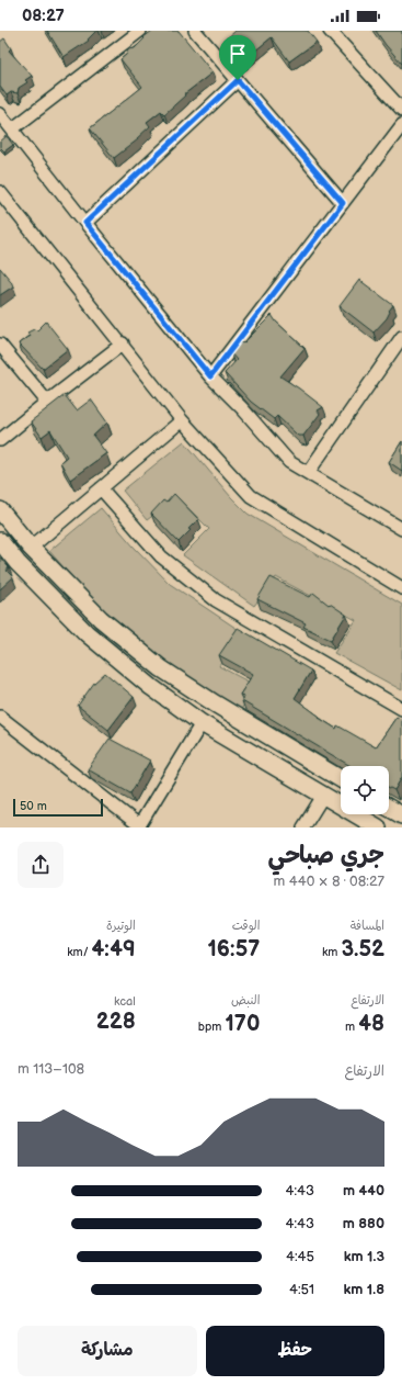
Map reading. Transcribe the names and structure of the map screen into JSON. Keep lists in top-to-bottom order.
{
  "scale_bar": "50 m",
  "page": {
    "status": "08:27",
    "scale": "50 m",
    "heading": ["جري صباحي", "08:27 · 8 × 440 m"],
    "stats": [
      ["المسافة", "3.52 km"],
      ["الوقت", "16:57"],
      ["الوتيرة", "4:49 /km"],
      ["الارتفاع", "48 m"],
      ["النبض", "170 bpm"],
      ["kcal", "228"]
    ],
    "chart": ["الارتفاع", "108–113 m"],
    "list": [
      {
        "name": "440 m",
        "note": "4:43"
      },
      {
        "name": "880 m",
        "note": "4:43"
      },
      {
        "name": "1.3 km",
        "note": "4:45"
      },
      {
        "name": "1.8 km",
        "note": "4:51"
      }
    ],
    "buttons": ["حفظ", "مشاركة"]
  }
}
